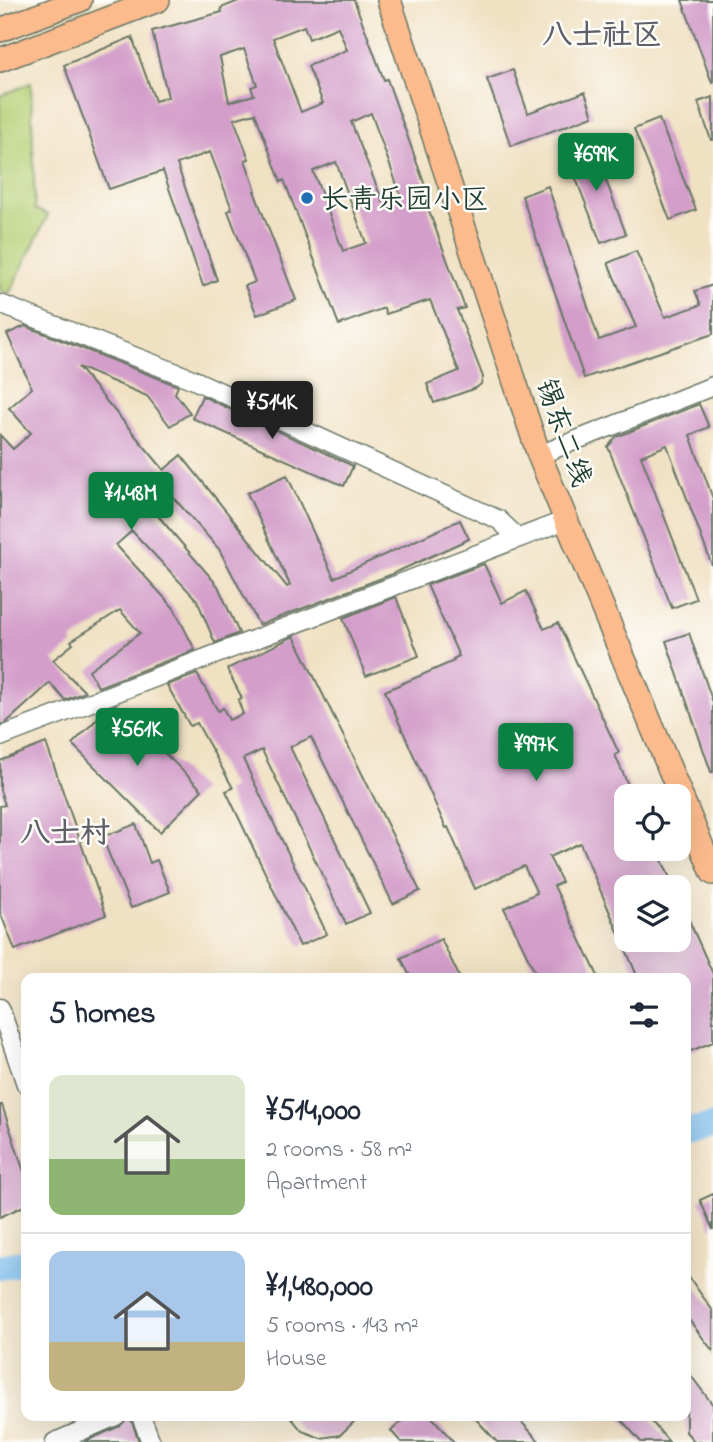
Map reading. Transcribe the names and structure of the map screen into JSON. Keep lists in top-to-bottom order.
{
  "streets": {
    "main road": ["锡东二线"]
  },
  "districts": ["八士社区", "八士村"],
  "places": ["长青乐园小区"],
  "page": {
    "price": [
      "¥699K",
      "¥514K",
      "¥1.48M",
      "¥561K",
      "¥997K"
    ],
    "heading": "5 homes",
    "list": [
      {
        "name": "¥514,000",
        "note": "2 rooms · 58 m² · Apartment"
      },
      {
        "name": "¥1,480,000",
        "note": "5 rooms · 143 m² · House"
      }
    ]
  }
}
